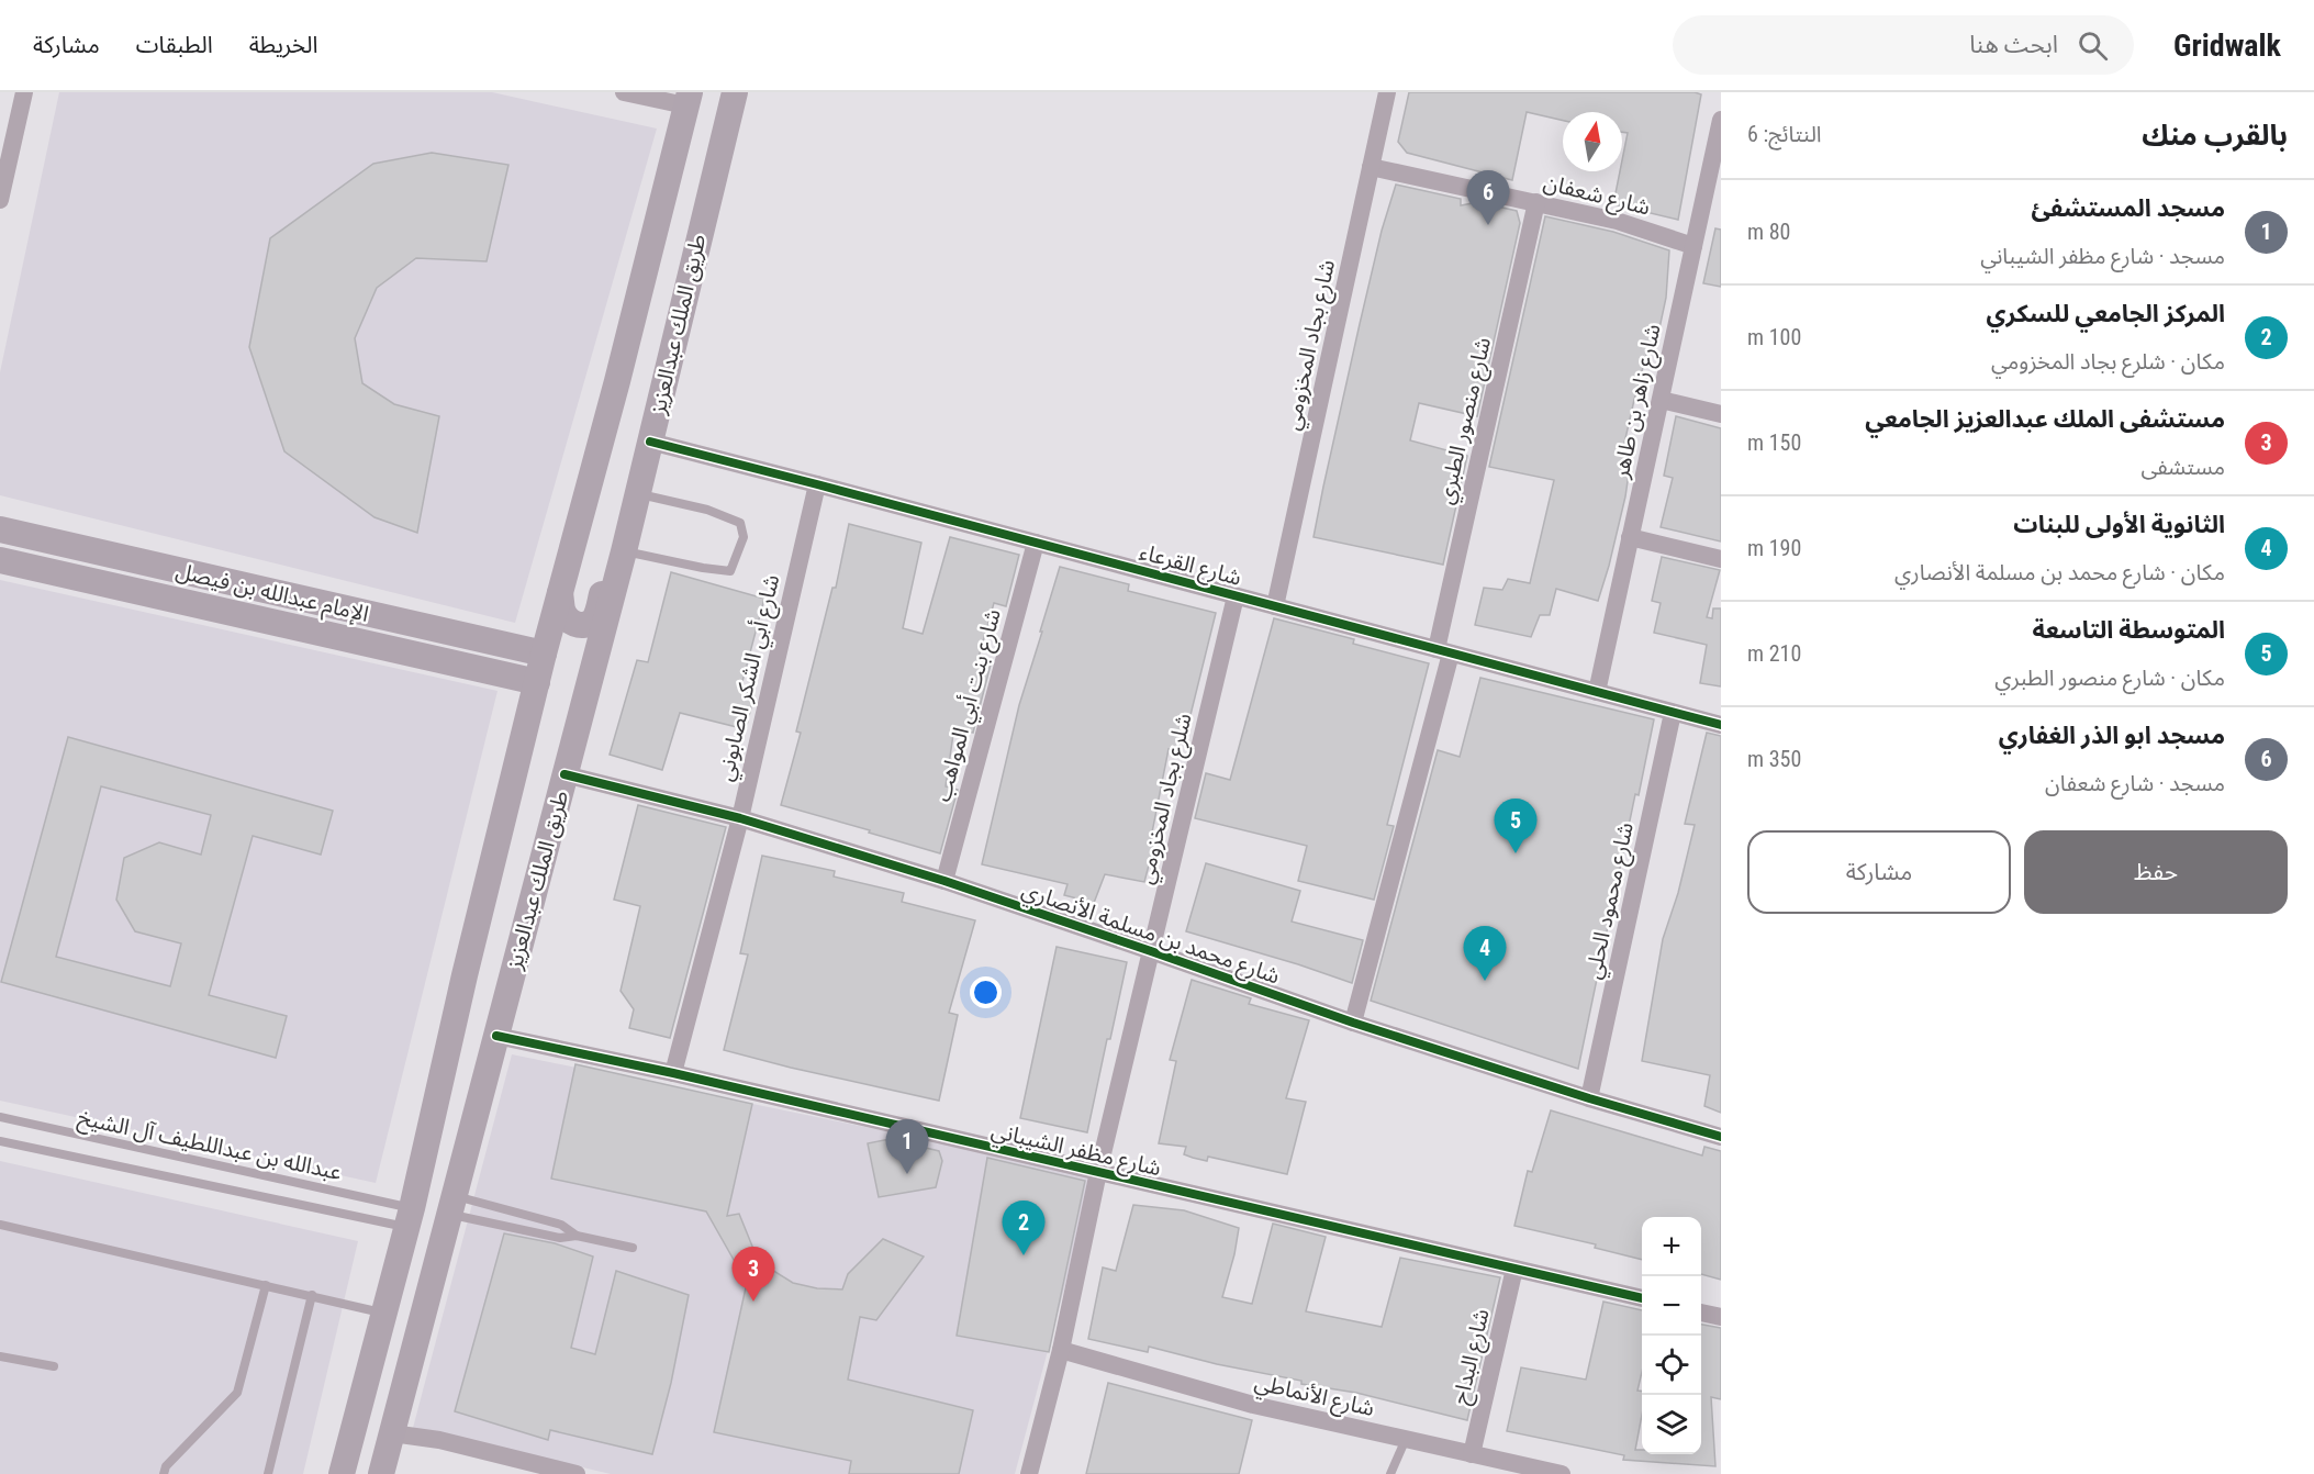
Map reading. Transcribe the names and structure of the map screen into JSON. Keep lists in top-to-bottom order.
{
  "streets": {
    "main road": ["طريق الملك عبدالعزيز", "الإمام عبدالله بن فيصل"],
    "street": [
      "شارع شعفان",
      "شارع بجاد المخزومي",
      "شارع زاهر بن طاهر",
      "شارع منصور الطبري",
      "شارع القرعاء",
      "شارع أبي الشكر الصابوني",
      "شارع بنت أبي المواهب",
      "شلرع بجاد المخزومي",
      "شارع محمود الحلي",
      "شارع محمد بن مسلمة الأنصاري",
      "شارع مظفر الشيباني",
      "شارع البداح",
      "شارع الأنماطي"
    ],
    "lane": ["عبدالله بن عبداللطيف آل الشيخ"]
  },
  "crossings": [
    ["شارع شعفان", "شارع بجاد المخزومي"],
    ["شارع شعفان", "شارع زاهر بن طاهر"],
    ["شارع شعفان", "شارع منصور الطبري"],
    ["طريق الملك عبدالعزيز", "شارع القرعاء"],
    ["طريق الملك عبدالعزيز", "الإمام عبدالله بن فيصل"],
    ["طريق الملك عبدالعزيز", "شارع محمد بن مسلمة الأنصاري"],
    ["طريق الملك عبدالعزيز", "عبدالله بن عبداللطيف آل الشيخ"],
    ["طريق الملك عبدالعزيز", "شارع مظفر الشيباني"],
    ["شارع بجاد المخزومي", "شارع القرعاء"],
    ["شارع زاهر بن طاهر", "شارع القرعاء"],
    ["شارع منصور الطبري", "شارع القرعاء"],
    ["شارع منصور الطبري", "شارع محمد بن مسلمة الأنصاري"],
    ["شارع القرعاء", "شارع أبي الشكر الصابوني"],
    ["شارع القرعاء", "شارع بنت أبي المواهب"],
    ["شارع القرعاء", "شلرع بجاد المخزومي"],
    ["شارع القرعاء", "شارع محمود الحلي"],
    ["شارع أبي الشكر الصابوني", "شارع محمد بن مسلمة الأنصاري"],
    ["شارع أبي الشكر الصابوني", "شارع مظفر الشيباني"],
    ["شارع بنت أبي المواهب", "شارع محمد بن مسلمة الأنصاري"],
    ["شلرع بجاد المخزومي", "شارع محمد بن مسلمة الأنصاري"],
    ["شلرع بجاد المخزومي", "شارع مظفر الشيباني"],
    ["شلرع بجاد المخزومي", "شارع الأنماطي"],
    ["شارع محمود الحلي", "شارع محمد بن مسلمة الأنصاري"],
    ["شارع مظفر الشيباني", "شارع البداح"],
    ["شارع البداح", "شارع الأنماطي"]
  ],
  "north": "top",
  "page": {
    "header": "Gridwalk",
    "search": "ابحث هنا",
    "nav": ["الخريطة", "الطبقات", "مشاركة"],
    "heading": ["بالقرب منك", "النتائج: 6"],
    "pins": [
      "6",
      "5",
      "4",
      "1",
      "2",
      "3"
    ],
    "list": [
      {
        "mark": "1",
        "name": "مسجد المستشفئ",
        "note": "مسجد · شارع مظفر الشيباني",
        "value": "80 m"
      },
      {
        "mark": "2",
        "name": "المركز الجامعي للسكري",
        "note": "مكان · شلرع بجاد المخزومي",
        "value": "100 m"
      },
      {
        "mark": "3",
        "name": "مستشفى الملك عبدالعزيز الجامعي",
        "note": "مستشفى",
        "value": "150 m"
      },
      {
        "mark": "4",
        "name": "الثانوية الأولى للبنات",
        "note": "مكان · شارع محمد بن مسلمة الأنصاري",
        "value": "190 m"
      },
      {
        "mark": "5",
        "name": "المتوسطة التاسعة",
        "note": "مكان · شارع منصور الطبري",
        "value": "210 m"
      },
      {
        "mark": "6",
        "name": "مسجد ابو الذر الغفاري",
        "note": "مسجد · شارع شعفان",
        "value": "350 m"
      }
    ],
    "buttons": ["حفظ", "مشاركة"],
    "map_buttons": ["+", "−"]
  }
}
